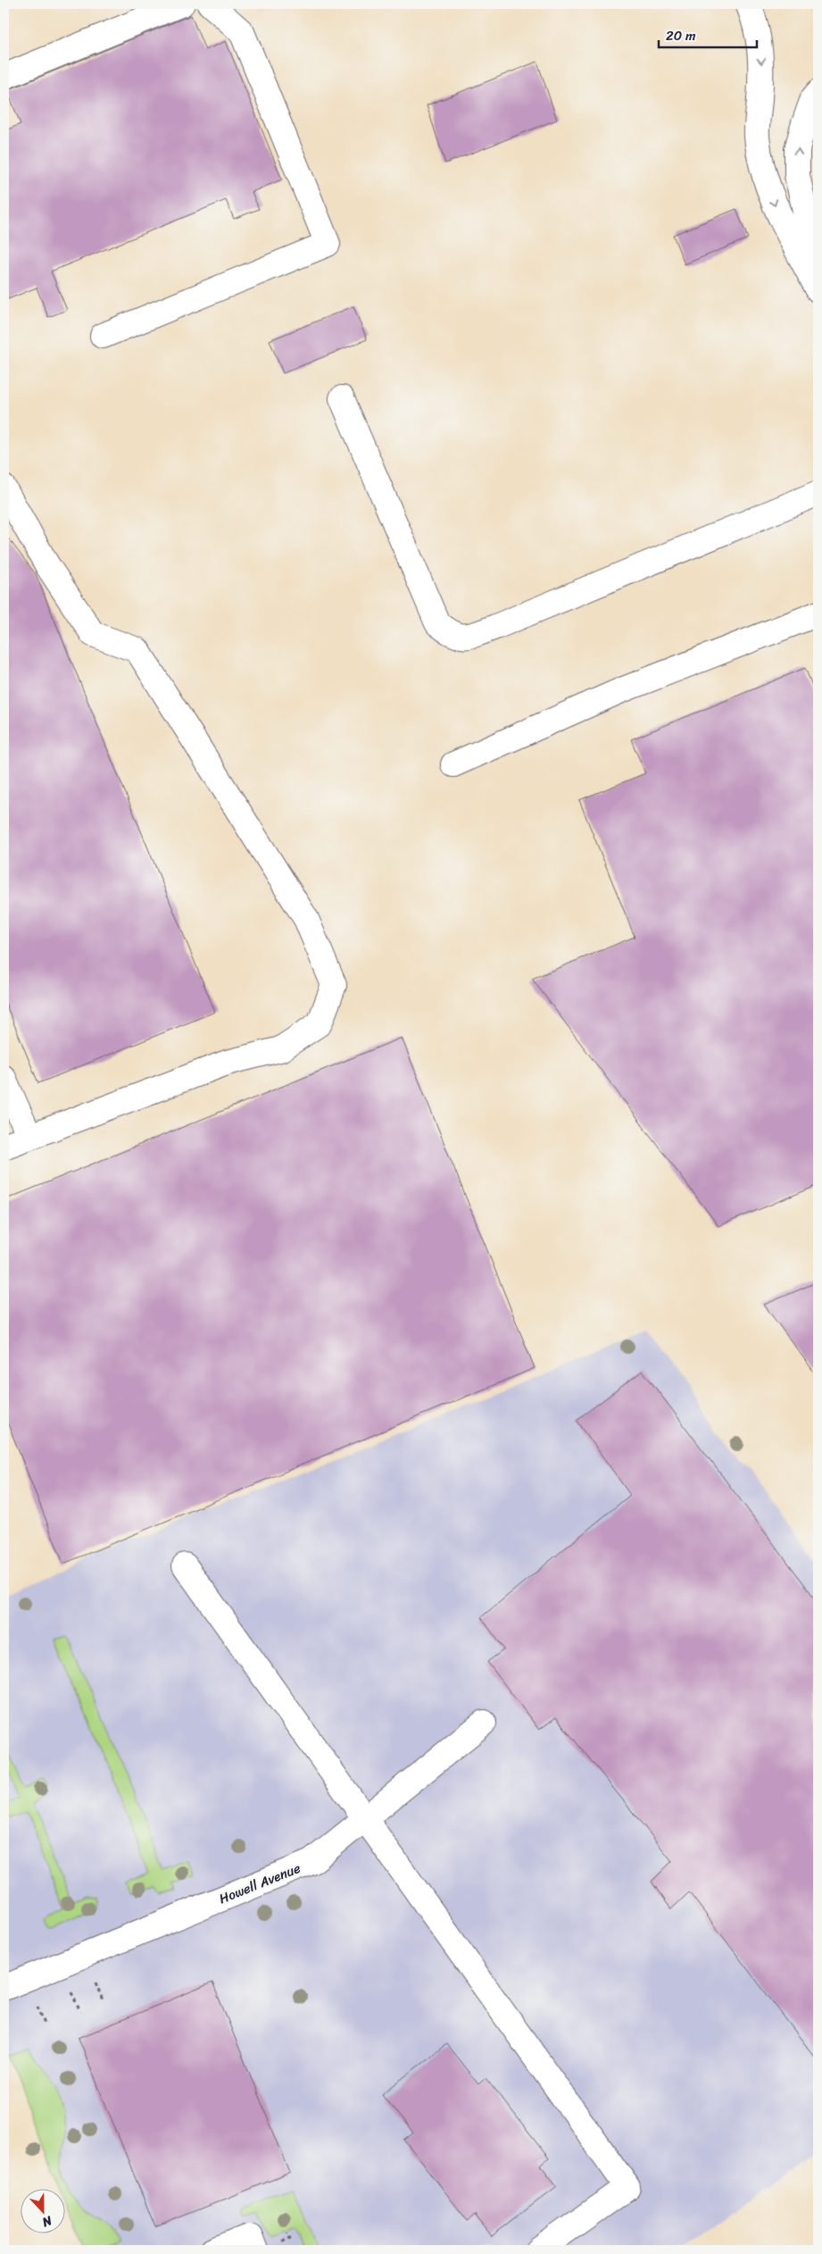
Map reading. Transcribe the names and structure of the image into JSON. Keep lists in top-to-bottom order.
{
  "streets": {
    "street": ["Howell Avenue"]
  },
  "scale_bar": "20 m",
  "north": "bottom"
}
